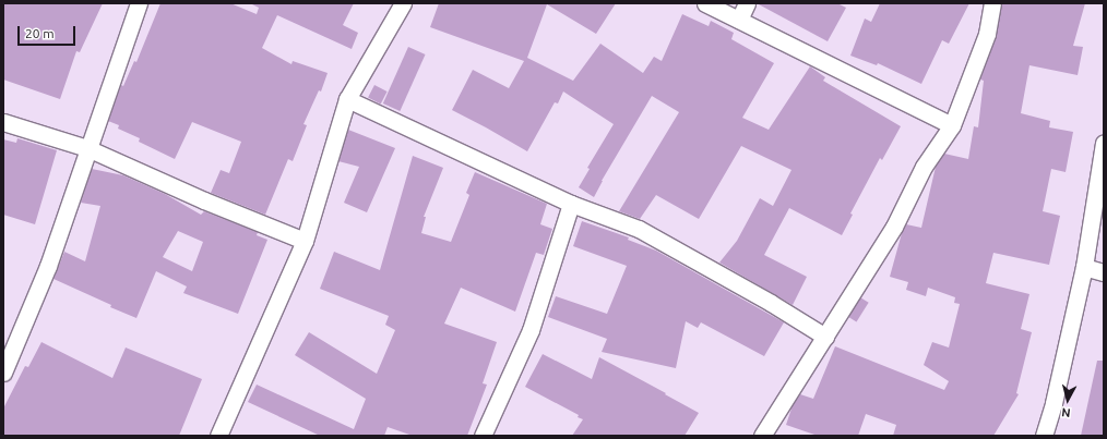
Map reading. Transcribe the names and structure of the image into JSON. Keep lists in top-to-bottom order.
{
  "scale_bar": "20 m",
  "north": "bottom"
}
